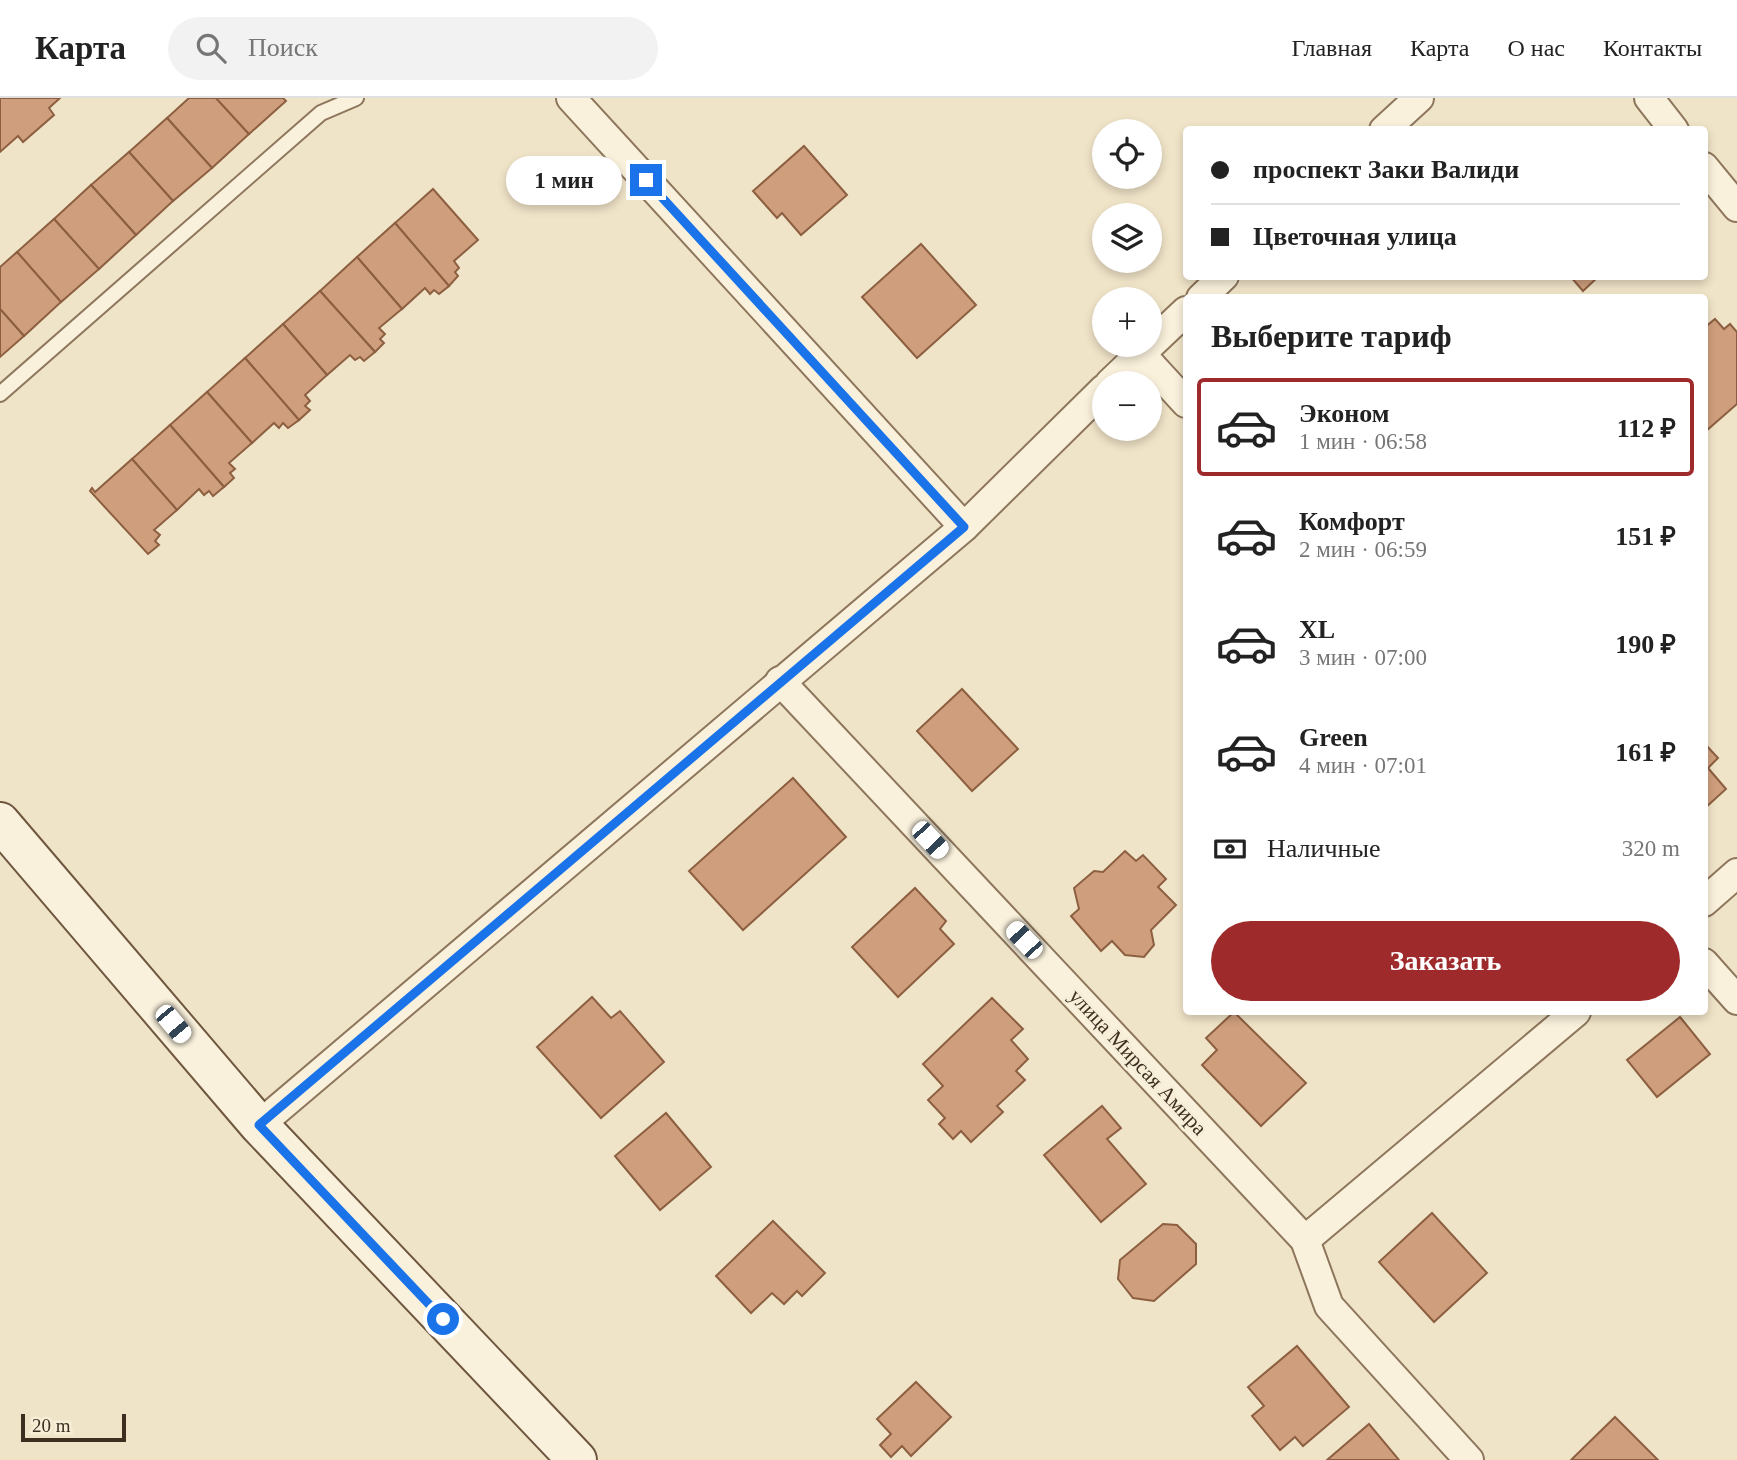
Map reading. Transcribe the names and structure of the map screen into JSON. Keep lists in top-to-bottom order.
{
  "streets": {
    "street": ["улица Мирсая Амира"]
  },
  "scale_bar": "20 m",
  "page": {
    "header": "Карта",
    "search": "Поиск",
    "nav": [
      "Главная",
      "Карта",
      "О нас",
      "Контакты"
    ],
    "map_buttons": ["+", "−"],
    "banner": ["проспект Заки Валиди", "Цветочная улица"],
    "bubble": "1 мин",
    "heading": "Выберите тариф",
    "list": [
      {
        "name": "Эконом",
        "note": "1 мин · 06:58",
        "value": "112 ₽"
      },
      {
        "name": "Комфорт",
        "note": "2 мин · 06:59",
        "value": "151 ₽"
      },
      {
        "name": "XL",
        "note": "3 мин · 07:00",
        "value": "190 ₽"
      },
      {
        "name": "Green",
        "note": "4 мин · 07:01",
        "value": "161 ₽"
      }
    ],
    "pay": ["Наличные", "320 m"],
    "buttons": "Заказать",
    "scale": "20 m"
  }
}
